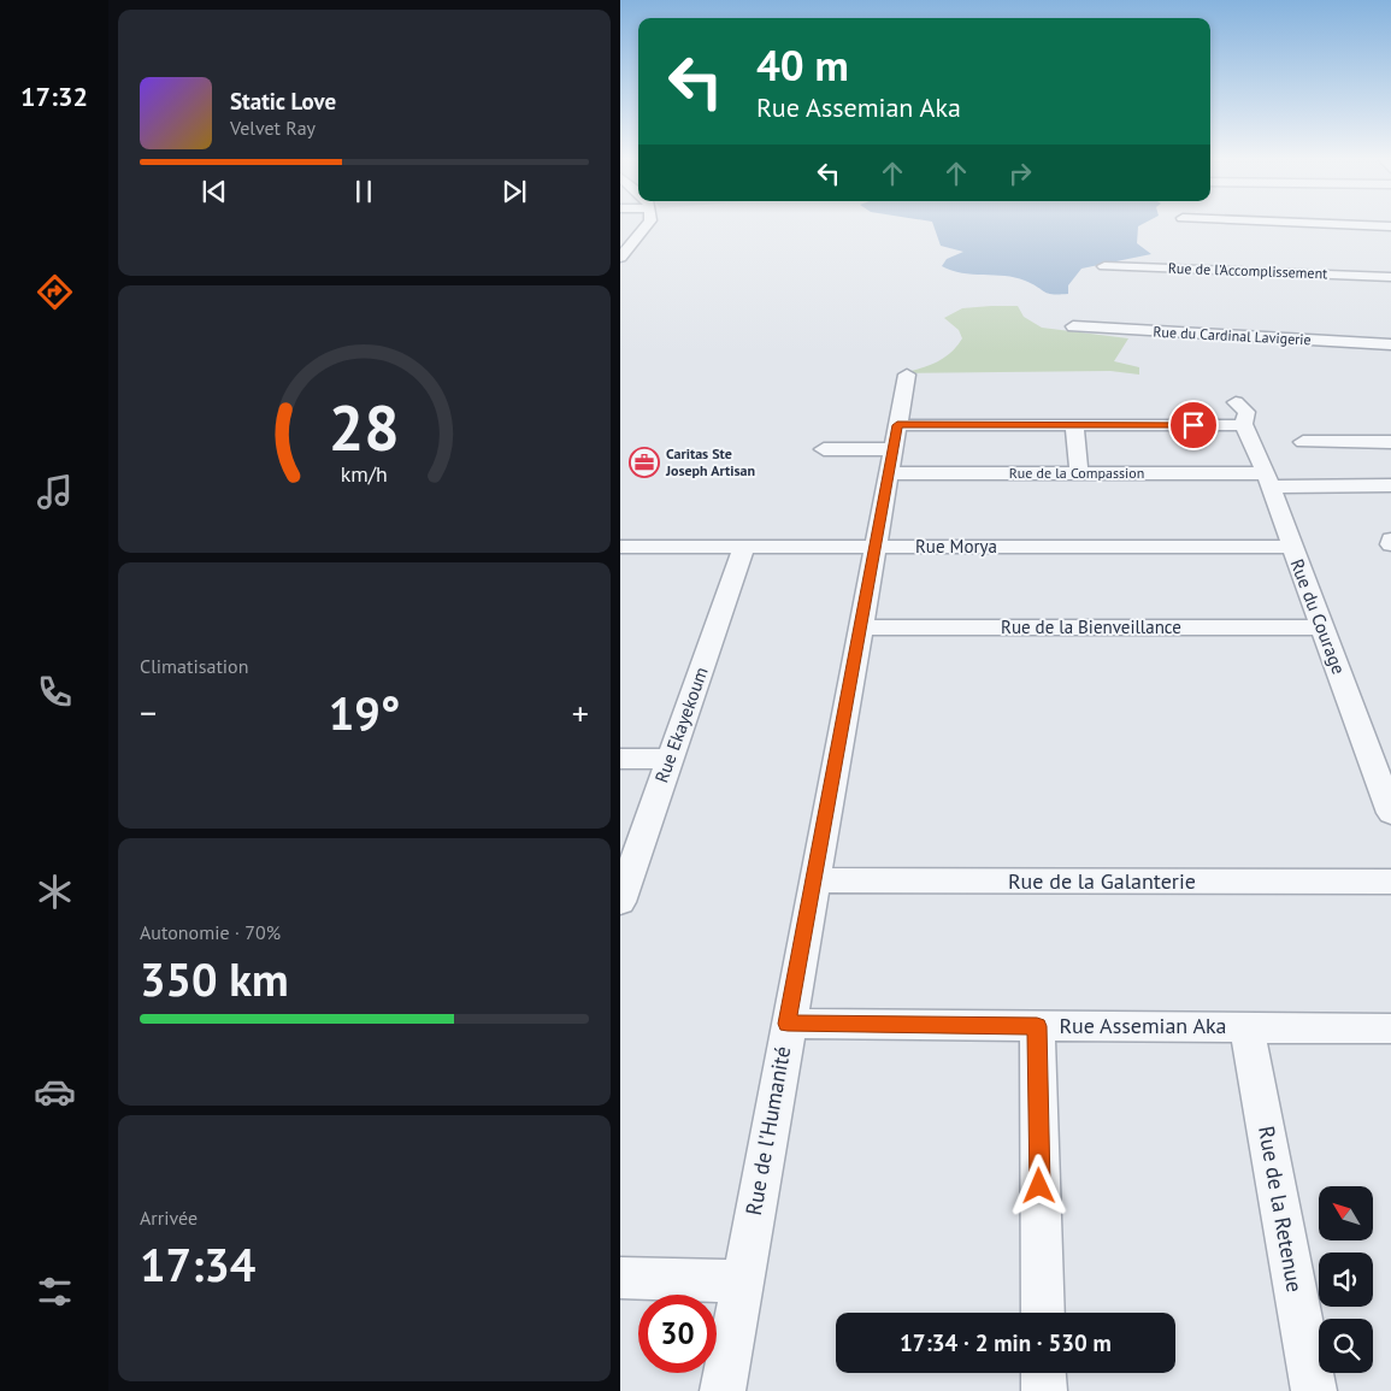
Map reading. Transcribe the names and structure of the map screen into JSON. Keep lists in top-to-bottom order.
{
  "streets": {
    "street": [
      "Rue de l'Accomplissement",
      "Rue du Cardinal Lavigerie",
      "Rue de la Compassion",
      "Rue Morya",
      "Rue du Courage",
      "Rue de la Bienveillance",
      "Rue Ekayekoum",
      "Rue de la Galanterie",
      "Rue Assemian Aka",
      "Rue de l'Humanité",
      "Rue de la Retenue"
    ]
  },
  "crossings": [
    ["Rue de la Compassion", "Rue du Courage"],
    ["Rue de la Compassion", "Rue de l'Humanité"],
    ["Rue Morya", "Rue du Courage"],
    ["Rue Morya", "Rue Ekayekoum"],
    ["Rue Morya", "Rue de l'Humanité"],
    ["Rue du Courage", "Rue de la Bienveillance"],
    ["Rue de la Bienveillance", "Rue de l'Humanité"],
    ["Rue de la Galanterie", "Rue de l'Humanité"],
    ["Rue Assemian Aka", "Rue de l'Humanité"],
    ["Rue Assemian Aka", "Rue de la Retenue"]
  ],
  "places": {
    "office": ["Caritas Ste Joseph Artisan"]
  },
  "north": "top left",
  "page": {
    "tabs": "17:32",
    "turn": ["40 m", "Rue Assemian Aka"],
    "song": ["Static Love", "Velvet Ray"],
    "tile": [
      "Climatisation",
      ["Autonomie · 70%", "350 km"],
      ["Arrivée", "17:34"]
    ],
    "heat": ["−", "19°", "+"],
    "limit": "30",
    "trip": "17:34 · 2 min · 530 m",
    "gauge": ["28", "km/h"]
  }
}
